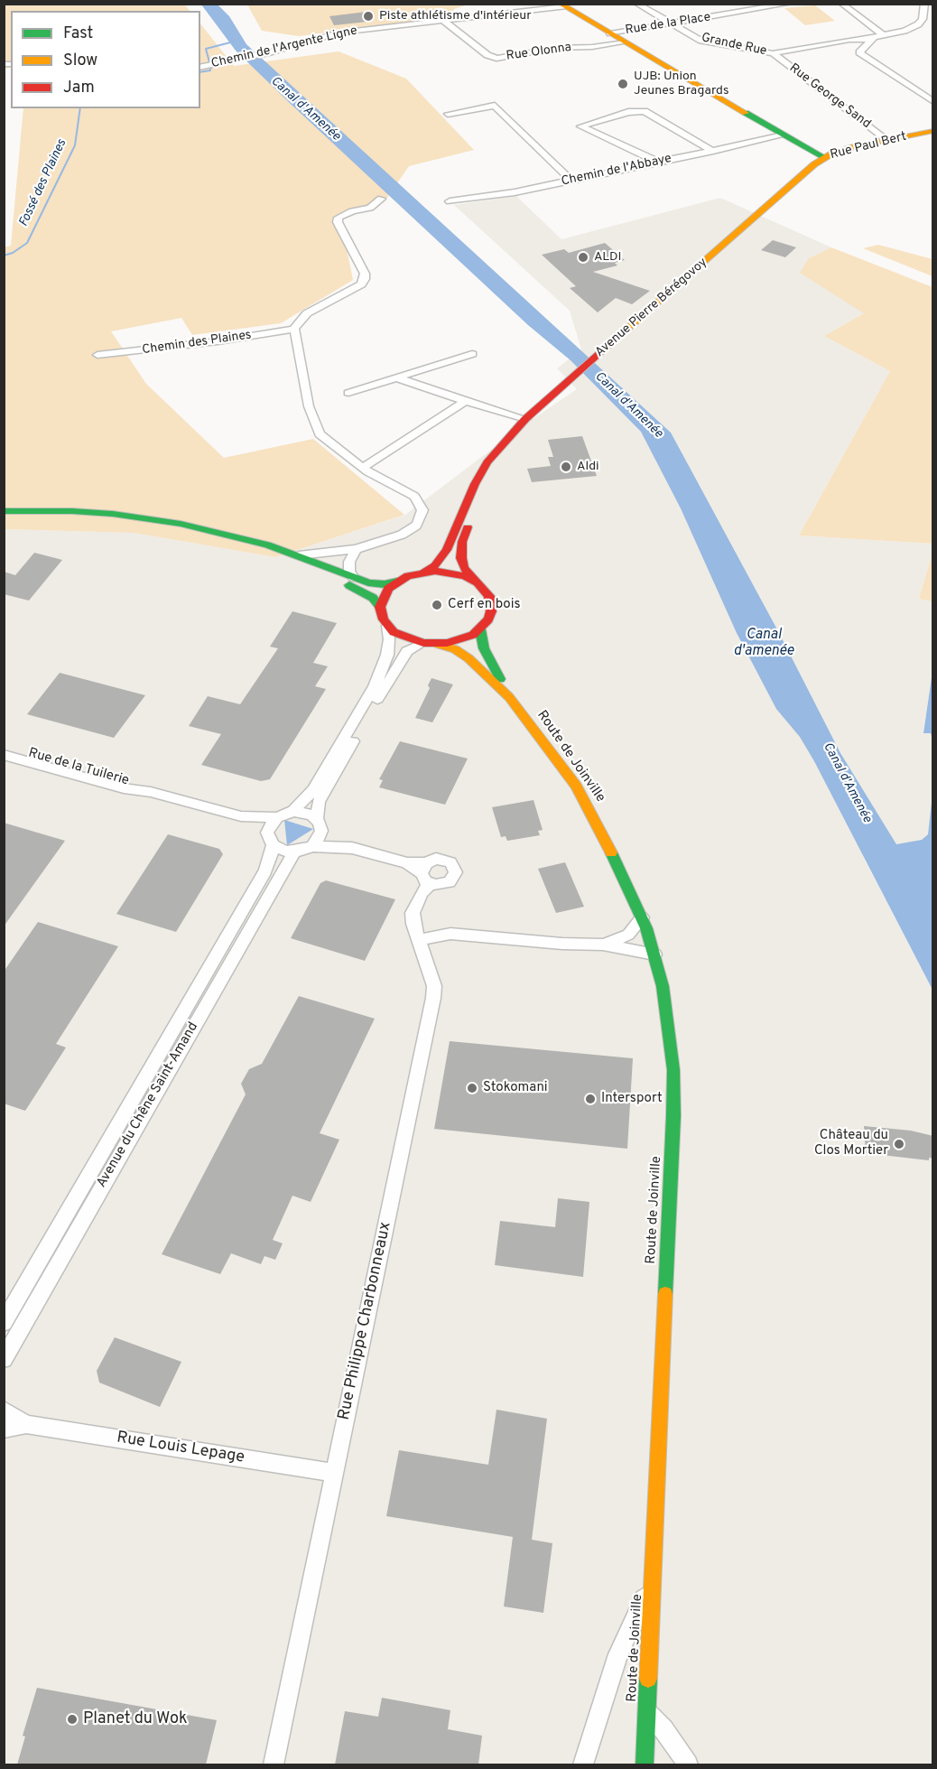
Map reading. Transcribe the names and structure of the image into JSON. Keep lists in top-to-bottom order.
{
  "streets": {
    "main road": ["Rue Paul Bert", "Avenue Pierre Bérégovoy", "Route de Joinville"],
    "street": [
      "Rue de la Place",
      "Grande Rue",
      "Chemin de l'Argente Ligne",
      "Rue Olonna",
      "Rue George Sand",
      "Chemin de l'Abbaye",
      "Chemin des Plaines",
      "Rue de la Tuilerie",
      "Avenue du Chêne Saint-Amand",
      "Rue Philippe Charbonneaux",
      "Rue Louis Lepage"
    ]
  },
  "crossings": [
    ["Rue de la Place", "Grande Rue"],
    ["Grande Rue", "Rue George Sand"],
    ["Chemin de l'Argente Ligne", "Rue Olonna"],
    ["Rue George Sand", "Rue Paul Bert"],
    ["Rue Paul Bert", "Avenue Pierre Bérégovoy"],
    ["Rue de la Tuilerie", "Avenue du Chêne Saint-Amand"],
    ["Rue Philippe Charbonneaux", "Rue Louis Lepage"]
  ],
  "water": ["Canal d'Amenée", "Fossé des Plaines", "Canal d'amenée"],
  "places": [
    "Piste athlétisme d'intérieur",
    "UJB: Union Jeunes Bragards",
    "ALDI",
    "Aldi",
    "Cerf en bois",
    "Stokomani",
    "Intersport",
    "Château du Clos Mortier",
    "Planet du Wok"
  ],
  "legend": ["Fast", "Slow", "Jam"]
}
